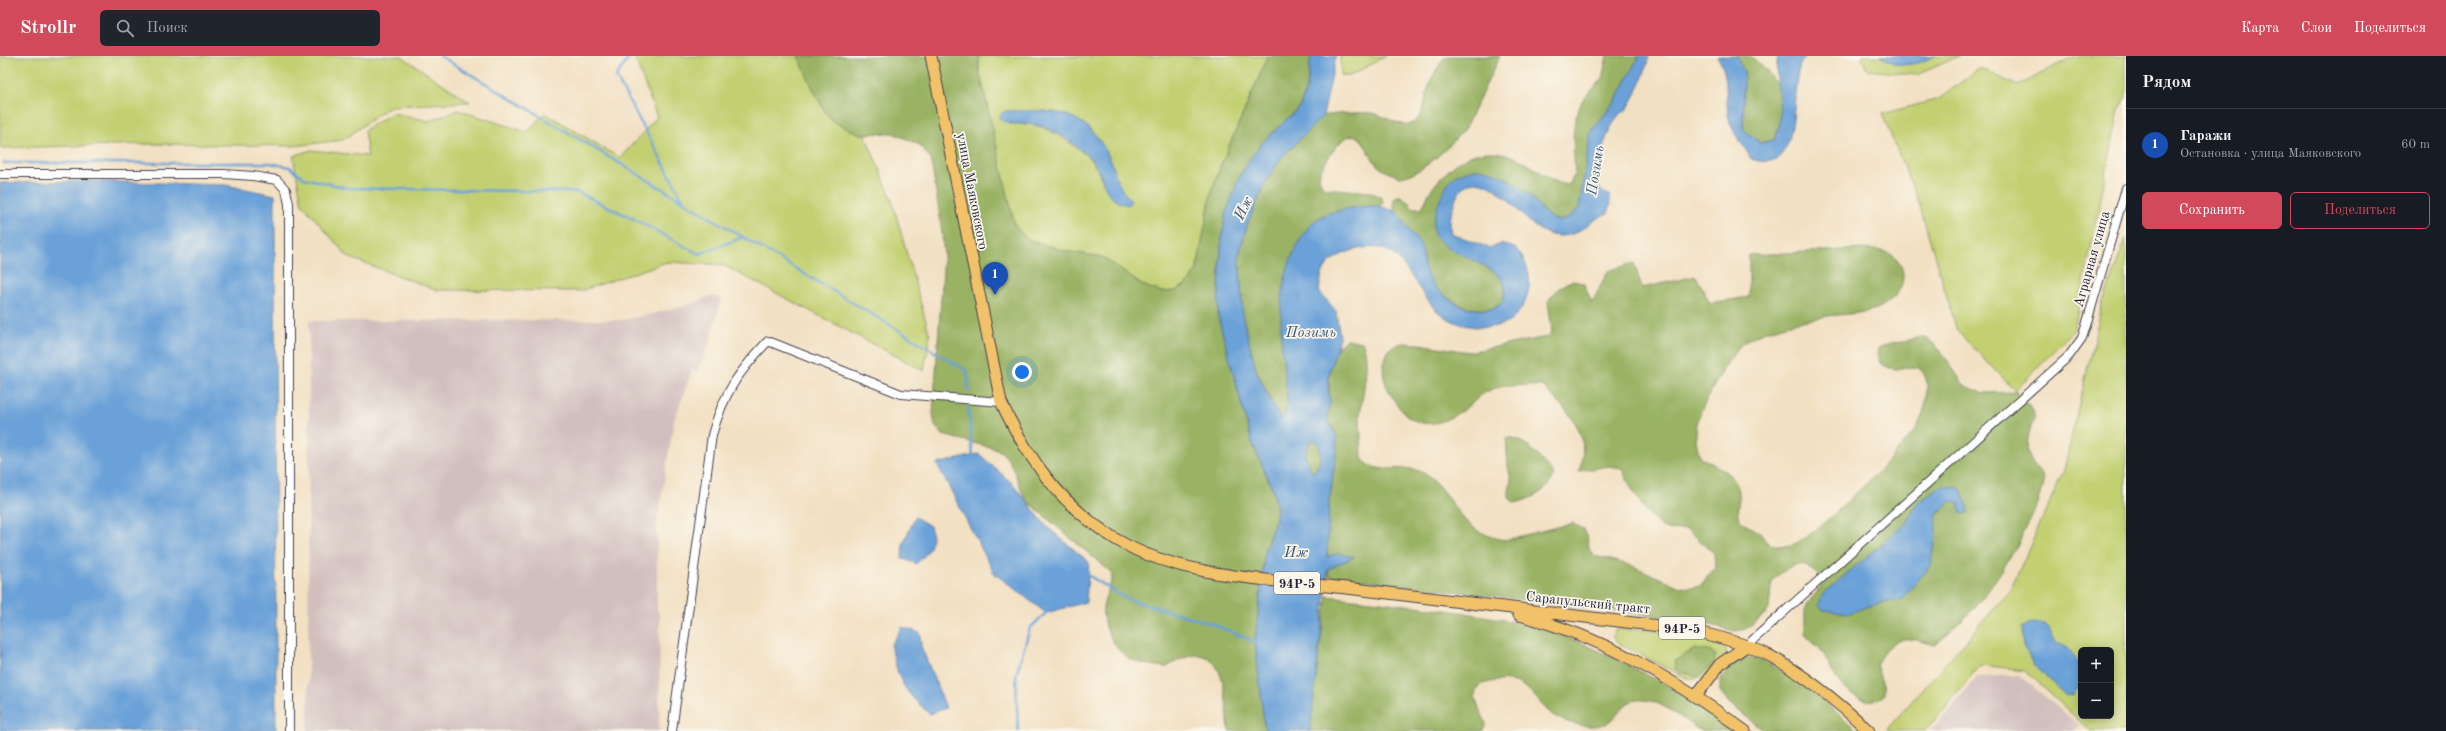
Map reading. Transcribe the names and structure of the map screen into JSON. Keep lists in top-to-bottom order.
{
  "streets": {
    "main road": ["улица Маяковского", "94Р-5", "Сарапульский тракт"],
    "street": ["Аграрная улица"]
  },
  "crossings": [
    ["улица Маяковского", "Сарапульский тракт"],
    ["Аграрная улица", "Сарапульский тракт"]
  ],
  "water": ["Позимь", "Иж"],
  "page": {
    "header": "Strollr",
    "search": "Поиск",
    "nav": ["Карта", "Слои", "Поделиться"],
    "heading": "Рядом",
    "list": [
      {
        "mark": "1",
        "name": "Гаражи",
        "note": "Остановка · улица Маяковского",
        "value": "60 m"
      }
    ],
    "buttons": ["Сохранить", "Поделиться"],
    "pins": "1",
    "map_buttons": ["+", "−"]
  }
}
